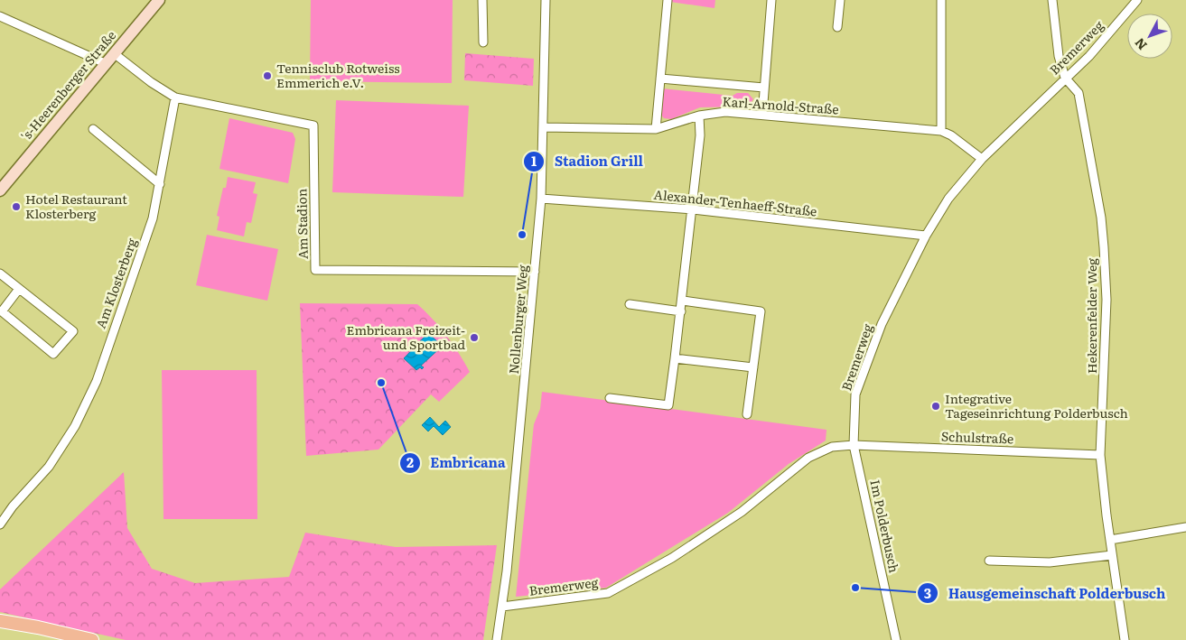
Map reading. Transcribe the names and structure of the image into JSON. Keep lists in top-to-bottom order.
{
  "streets": {
    "street": [
      "Bremerweg",
      "'s-Heerenberger Straße",
      "Karl-Arnold-Straße",
      "Alexander-Tenhaeff-Straße",
      "Am Stadion",
      "Am Klosterberg",
      "Hekerenfelder Weg",
      "Nollenburger Weg",
      "Schulstraße",
      "Im Polderbusch"
    ]
  },
  "crossings": [
    ["Bremerweg", "Karl-Arnold-Straße"],
    ["Bremerweg", "Alexander-Tenhaeff-Straße"],
    ["Bremerweg", "Hekerenfelder Weg"],
    ["Bremerweg", "Nollenburger Weg"],
    ["Bremerweg", "Schulstraße"],
    ["Bremerweg", "Im Polderbusch"],
    ["Karl-Arnold-Straße", "Nollenburger Weg"],
    ["Alexander-Tenhaeff-Straße", "Nollenburger Weg"],
    ["Am Stadion", "Am Klosterberg"],
    ["Am Stadion", "Nollenburger Weg"],
    ["Hekerenfelder Weg", "Schulstraße"],
    ["Schulstraße", "Im Polderbusch"]
  ],
  "places": [
    "Tennisclub Rotweiss Emmerich e.V.",
    "Hotel Restaurant Klosterberg",
    "Stadion Grill",
    "Embricana Freizeit- und Sportbad",
    "Embricana",
    "Integrative Tageseinrichtung Polderbusch",
    "Hausgemeinschaft Polderbusch"
  ],
  "north": "bottom left"
}
